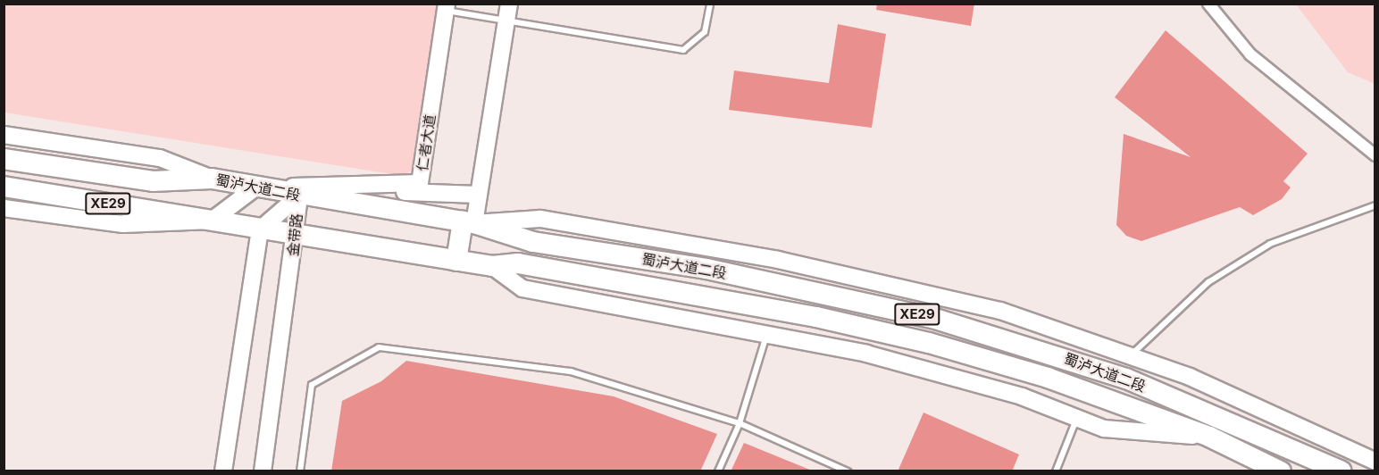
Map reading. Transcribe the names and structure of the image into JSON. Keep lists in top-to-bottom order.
{
  "streets": {
    "highway": ["蜀泸大道二段", "XE29"],
    "street": ["仁者大道", "金带路"]
  },
  "crossings": [
    ["仁者大道", "蜀泸大道二段"],
    ["蜀泸大道二段", "金带路"]
  ]
}
